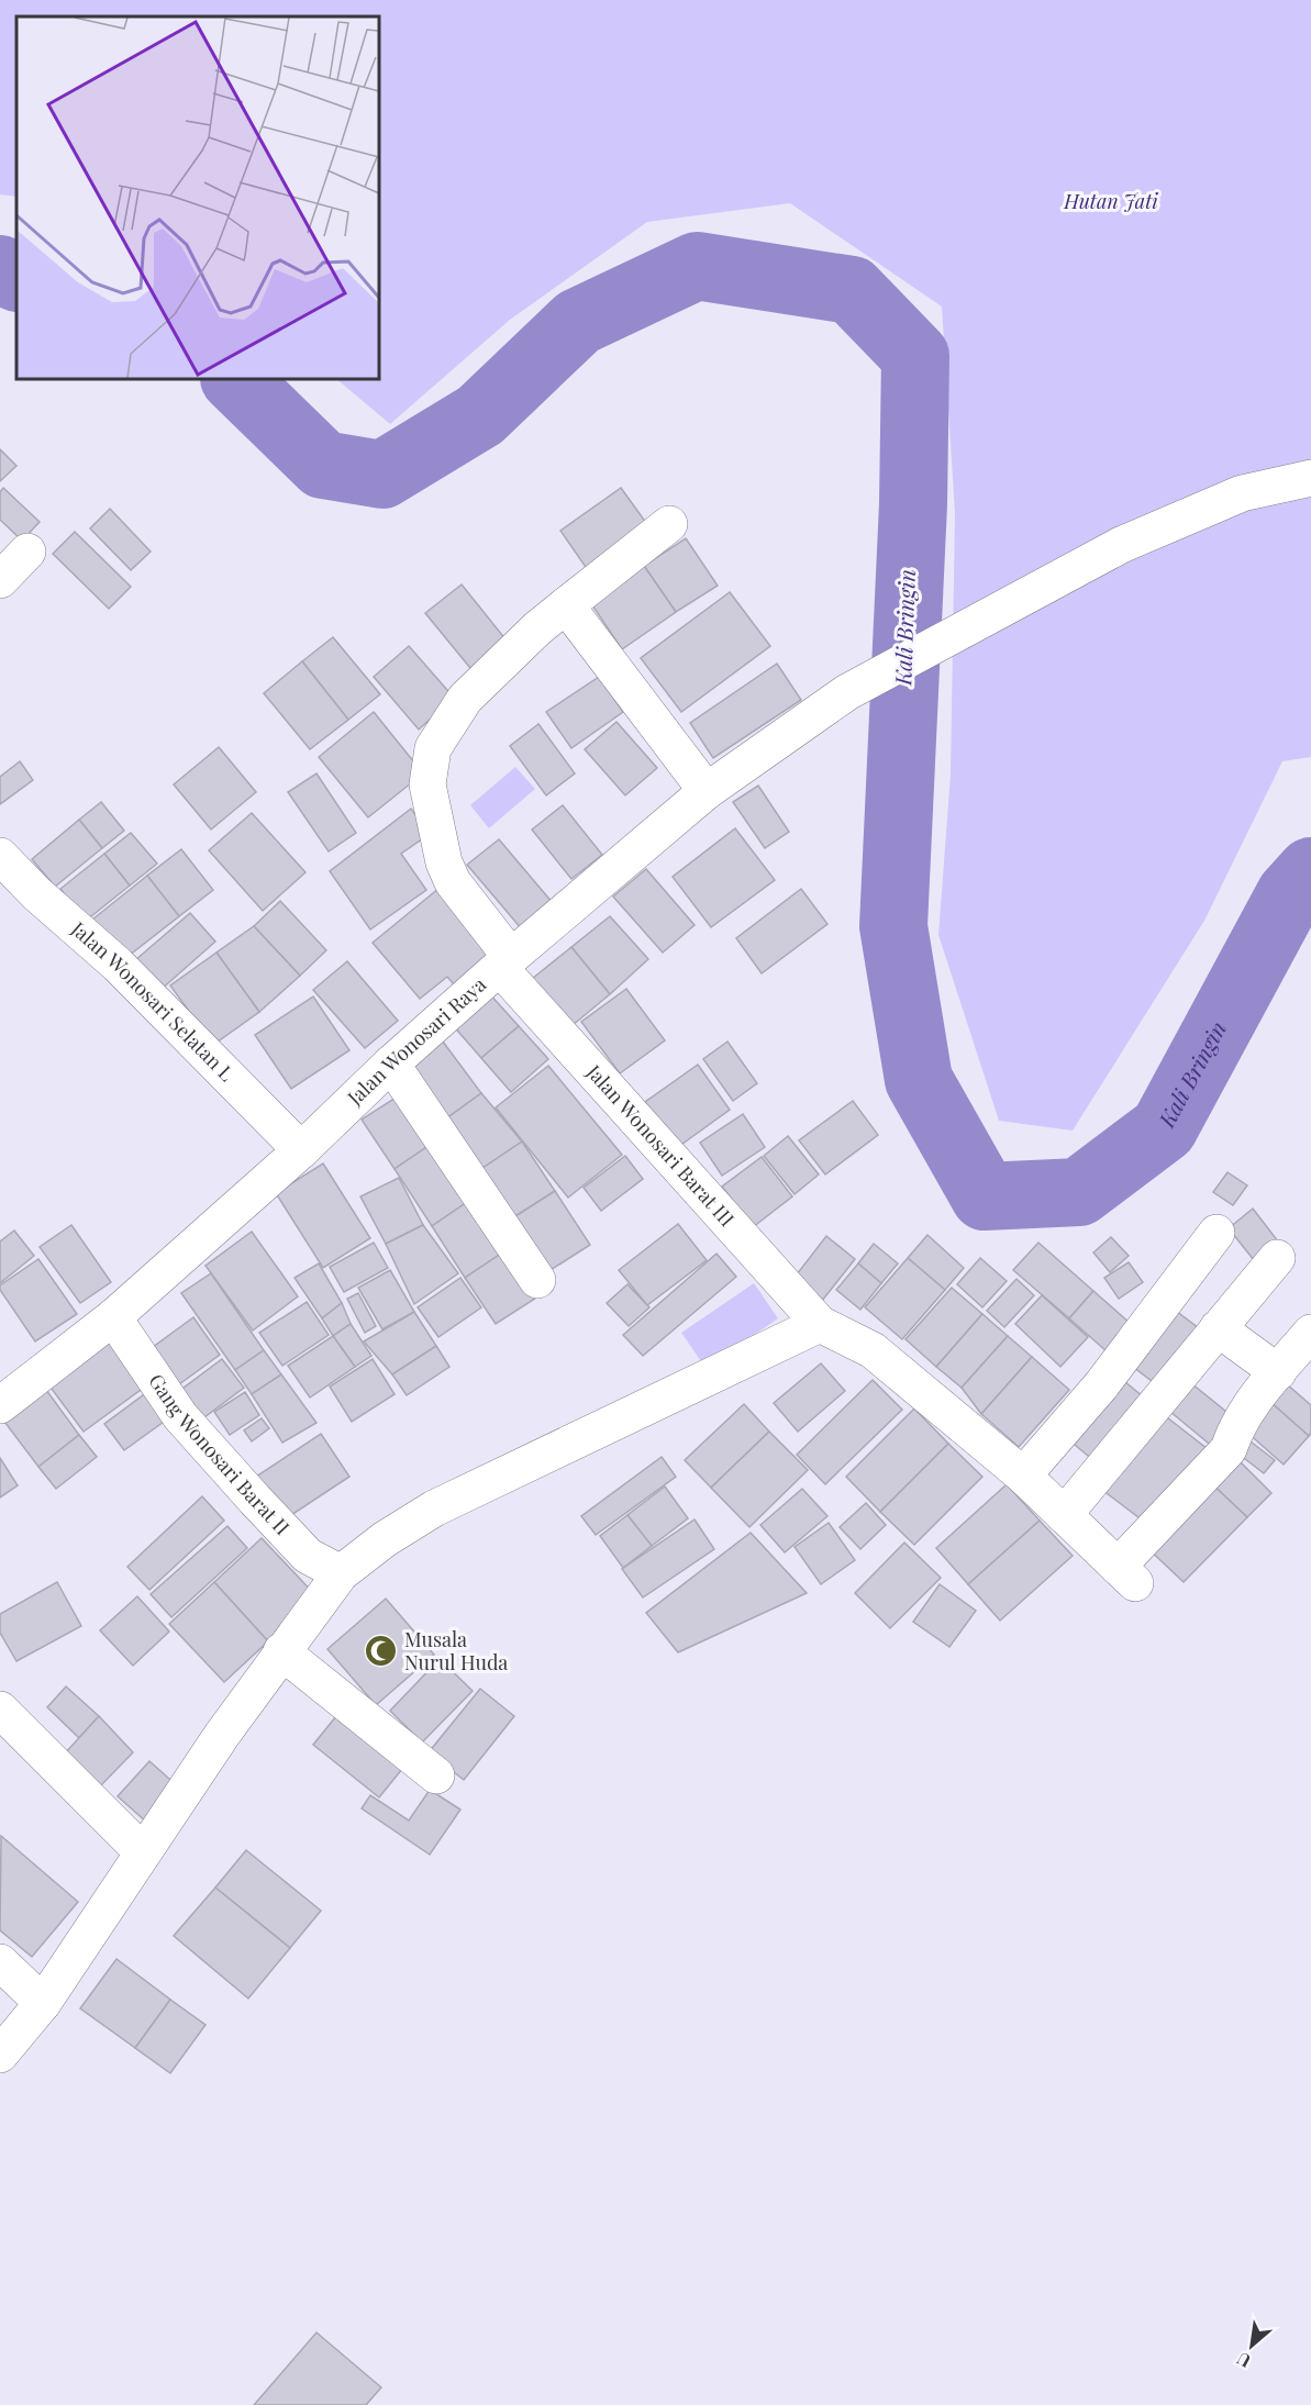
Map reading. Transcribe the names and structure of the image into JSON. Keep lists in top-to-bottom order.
{
  "streets": {
    "street": [
      "Jalan Wonosari Selatan L",
      "Jalan Wonosari Raya",
      "Jalan Wonosari Barat III",
      "Gang Wonosari Barat II"
    ]
  },
  "crossings": [
    ["Jalan Wonosari Selatan L", "Jalan Wonosari Raya"],
    ["Jalan Wonosari Raya", "Jalan Wonosari Barat III"],
    ["Jalan Wonosari Raya", "Gang Wonosari Barat II"]
  ],
  "water": ["Kali Bringin"],
  "parks": ["Hutan Jati"],
  "places": {
    "mosque": ["Musala Nurul Huda"]
  },
  "north": "bottom left"
}
